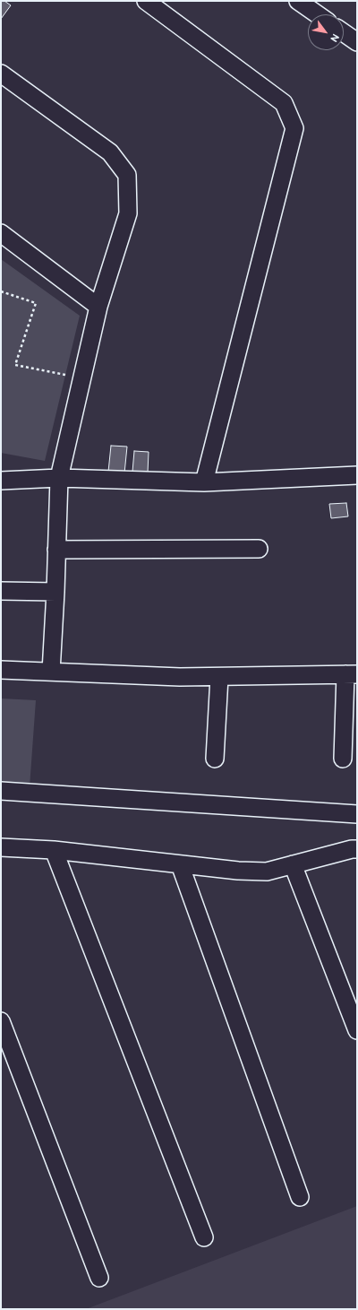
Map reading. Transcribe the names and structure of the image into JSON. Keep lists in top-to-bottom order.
{
  "north": "bottom right"
}
